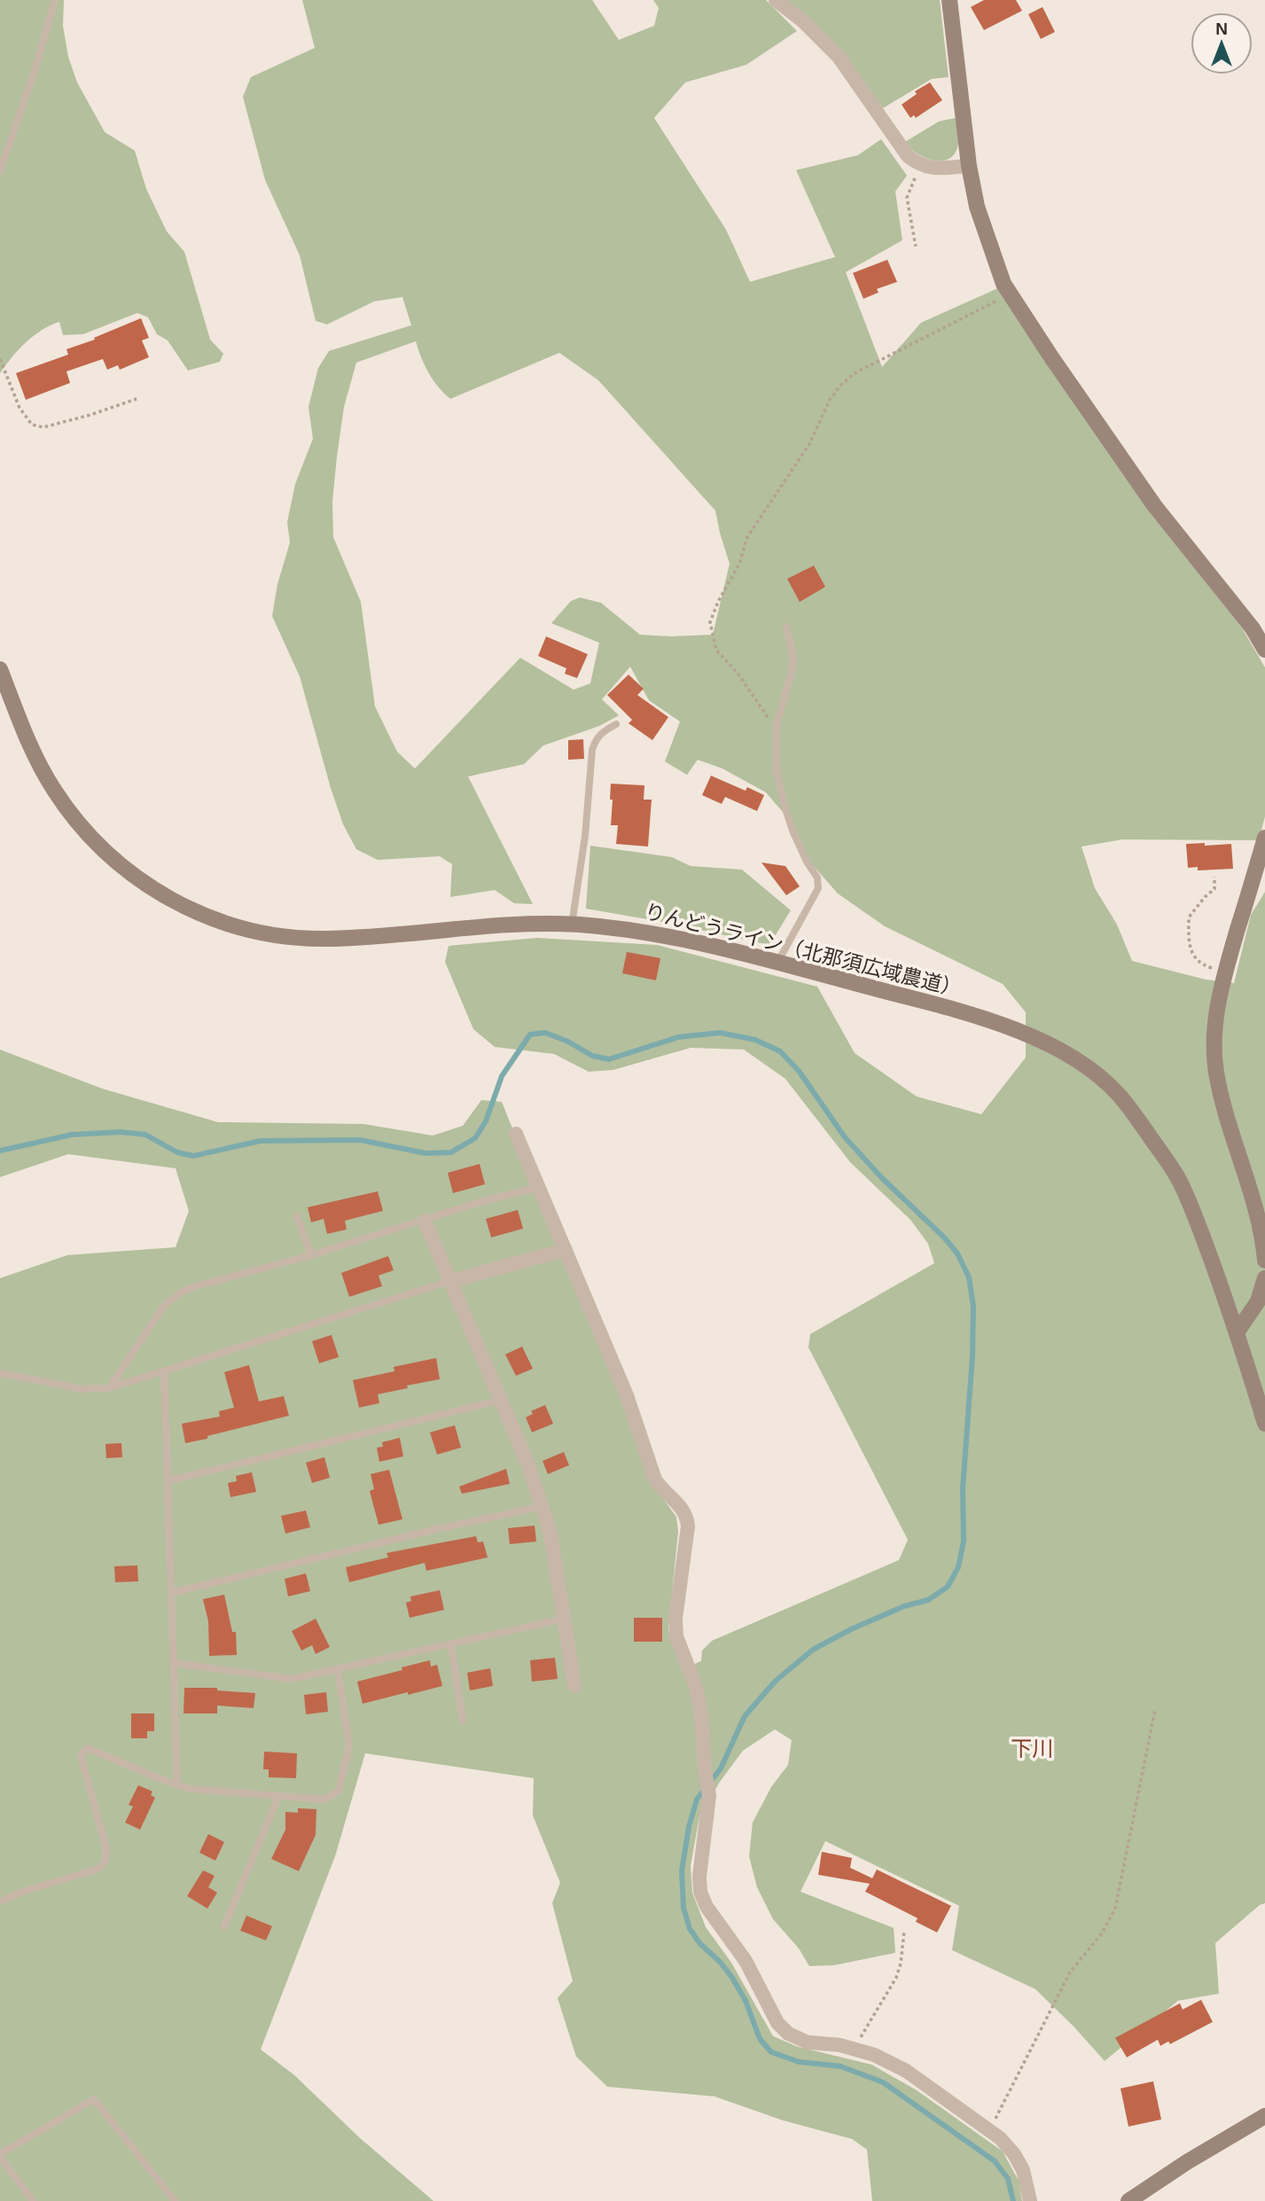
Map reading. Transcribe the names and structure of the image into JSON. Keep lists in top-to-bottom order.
{
  "streets": {
    "street": ["りんどうライン（北那須広域農道）"]
  },
  "districts": ["下川"],
  "north": "top"
}
